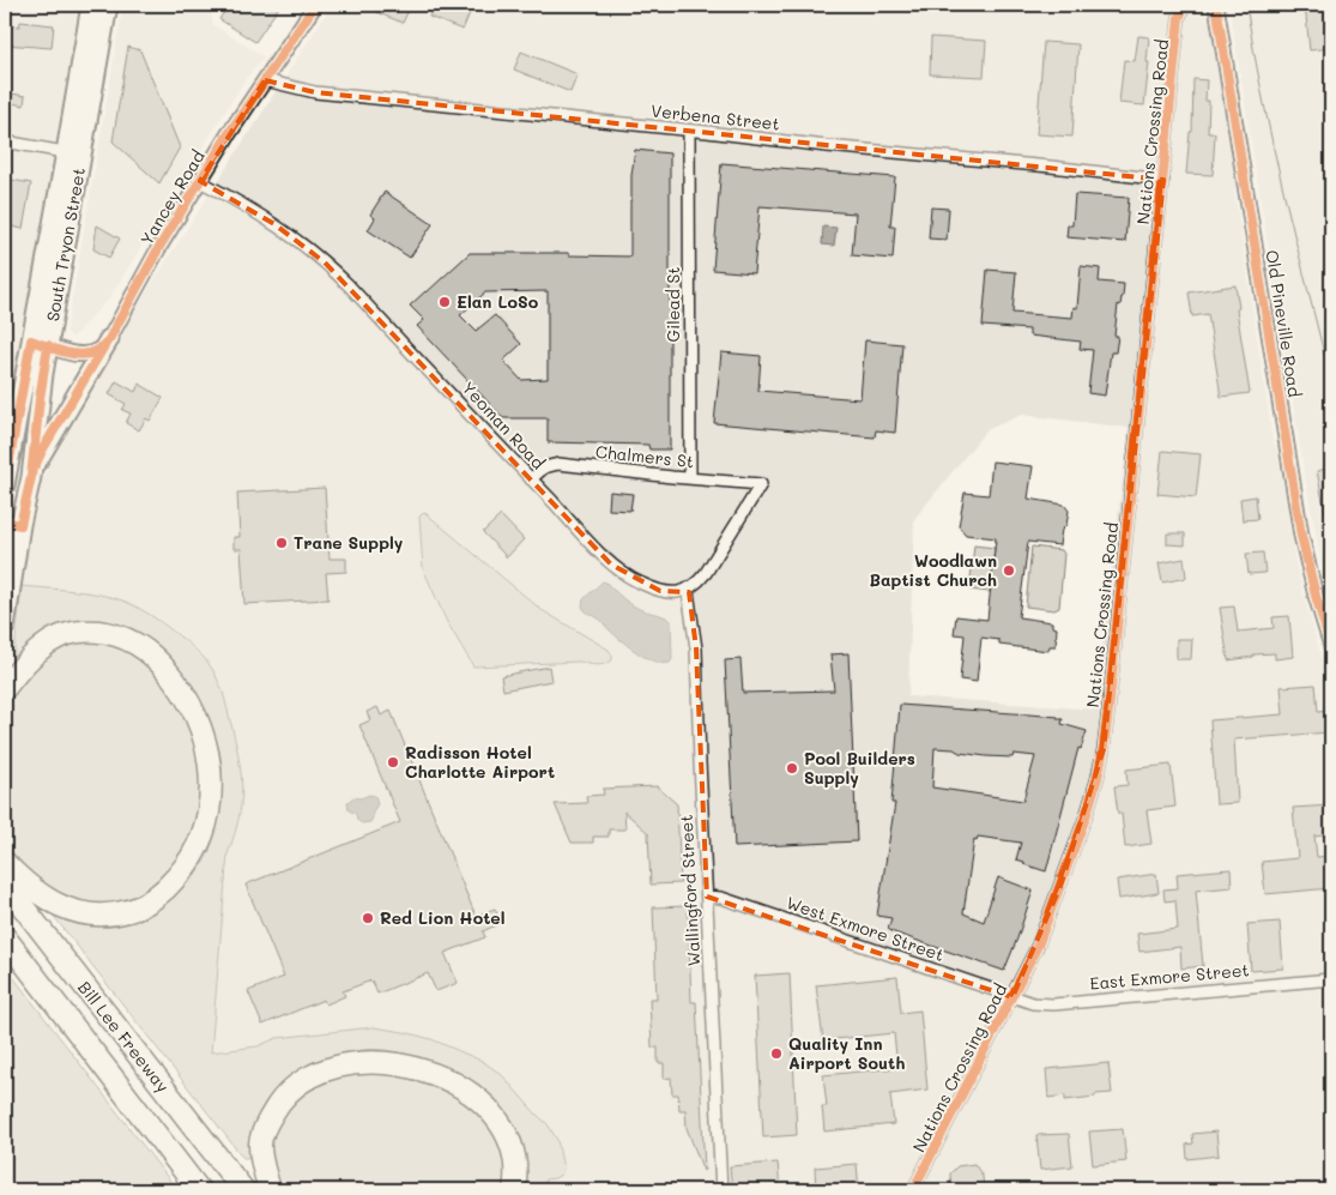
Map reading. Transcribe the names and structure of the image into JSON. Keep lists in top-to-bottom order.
{
  "streets": {
    "highway": ["Bill Lee Freeway"],
    "main road": ["South Tryon Street"],
    "street": [
      "Verbena Street",
      "Nations Crossing Road",
      "Yancey Road",
      "Gilead St",
      "Old Pineville Road",
      "Yeoman Road",
      "Chalmers St",
      "Wallingford Street",
      "West Exmore Street",
      "East Exmore Street"
    ]
  },
  "crossings": [
    ["Verbena Street", "Nations Crossing Road"],
    ["Verbena Street", "Yancey Road"],
    ["Verbena Street", "Gilead St"],
    ["Nations Crossing Road", "West Exmore Street"],
    ["Nations Crossing Road", "East Exmore Street"],
    ["Yancey Road", "Yeoman Road"],
    ["Gilead St", "Chalmers St"],
    ["Yeoman Road", "Chalmers St"],
    ["Yeoman Road", "Wallingford Street"],
    ["Chalmers St", "Wallingford Street"],
    ["Wallingford Street", "West Exmore Street"],
    ["West Exmore Street", "East Exmore Street"]
  ],
  "places": [
    "Elan LoSo",
    "Trane Supply",
    "Woodlawn Baptist Church",
    "Radisson Hotel Charlotte Airport",
    "Pool Builders Supply",
    "Red Lion Hotel",
    "Quality Inn Airport South"
  ]
}
